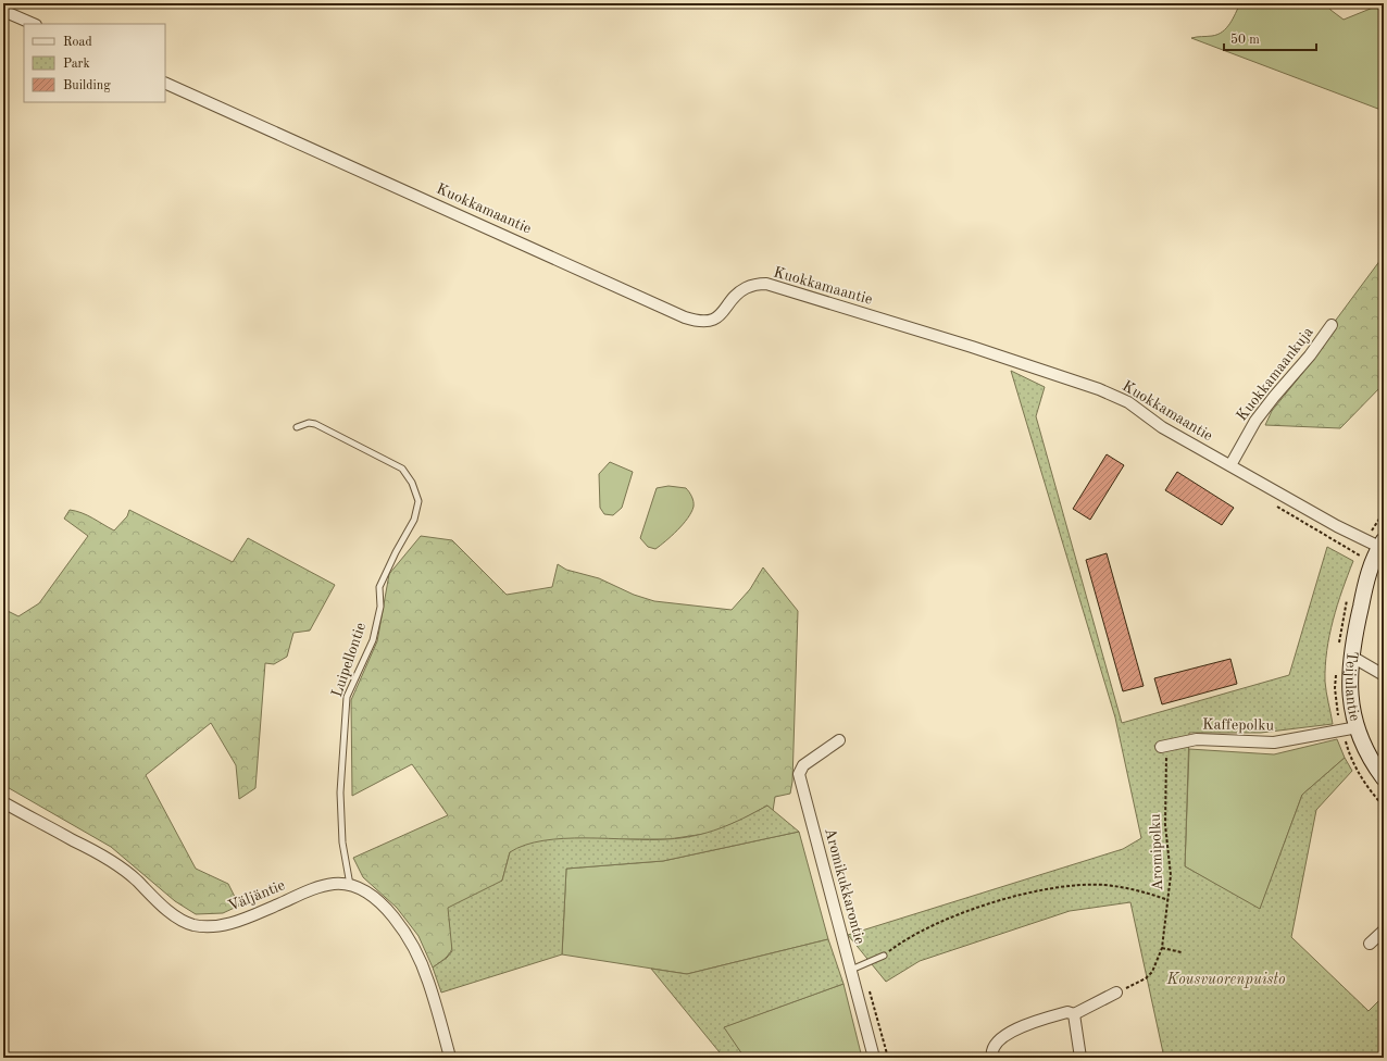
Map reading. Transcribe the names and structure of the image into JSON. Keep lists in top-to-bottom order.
{
  "streets": {
    "street": [
      "Kuokkamaantie",
      "Kuokkamaankuja",
      "Teijulantie",
      "Kaffepolku",
      "Aromikukkarontie",
      "Väljäntie"
    ],
    "lane": ["Luipellontie"],
    "path": ["Aromipolku"]
  },
  "crossings": [
    ["Kuokkamaantie", "Kuokkamaankuja"],
    ["Kuokkamaantie", "Teijulantie"],
    ["Luipellontie", "Väljäntie"],
    ["Teijulantie", "Kaffepolku"],
    ["Kaffepolku", "Aromipolku"]
  ],
  "parks": ["Kousvuorenpuisto"],
  "legend": ["Road", "Park", "Building"],
  "scale_bar": "50 m"
}
